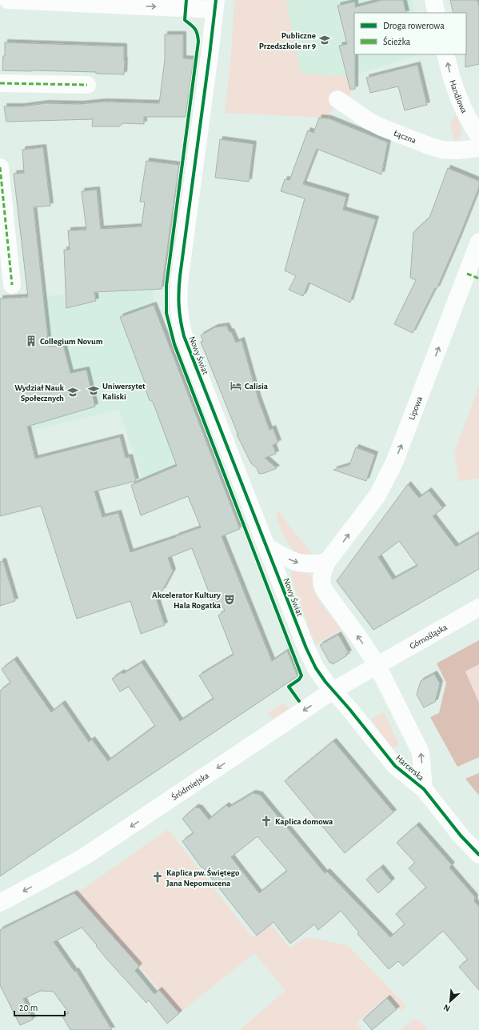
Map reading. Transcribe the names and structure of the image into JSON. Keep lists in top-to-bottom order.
{
  "streets": {
    "street": [
      "Handlowa",
      "Łączna",
      "Nowy Świat",
      "Lipowa",
      "Górnośląska",
      "Harcerska",
      "Śródmiejska"
    ]
  },
  "crossings": [
    ["Nowy Świat", "Harcerska"],
    ["Nowy Świat", "Śródmiejska"],
    ["Górnośląska", "Harcerska"],
    ["Górnośląska", "Śródmiejska"],
    ["Harcerska", "Śródmiejska"]
  ],
  "one_way": ["Handlowa", "Lipowa", "Śródmiejska"],
  "places": {
    "school or university": ["Publiczne Przedszkole nr 9", "Uniwersytet Kaliski", "Wydział Nauk Społecznych"],
    "building": ["Collegium Novum"],
    "hotel": ["Calisia"],
    "theatre": ["Akcelerator Kultury Hala Rogatka"],
    "church": ["Kaplica domowa", "Kaplica pw. Świętego Jana Nepomucena"]
  },
  "legend": ["Droga rowerowa", "Ścieżka"],
  "scale_bar": "20 m",
  "north": "bottom left"
}
